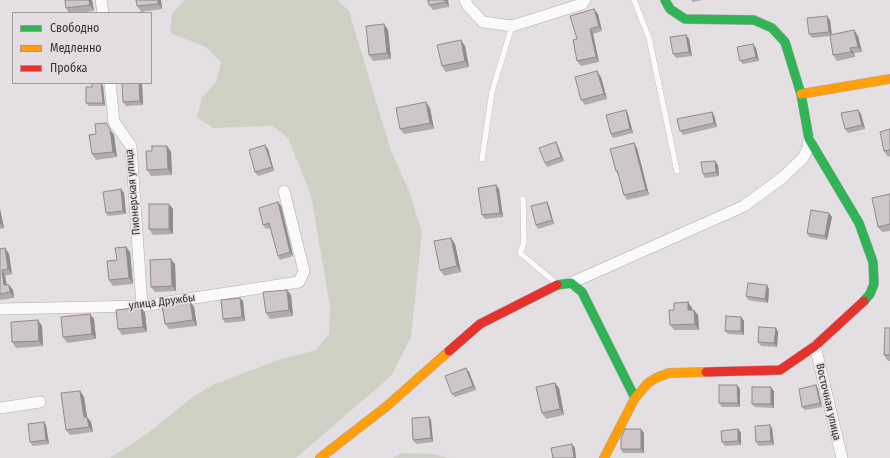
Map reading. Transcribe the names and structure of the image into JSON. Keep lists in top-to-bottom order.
{
  "streets": {
    "street": ["Пионерская улица", "улица Дружбы", "Восточная улица"]
  },
  "crossings": [
    ["Пионерская улица", "улица Дружбы"]
  ],
  "legend": ["Свободно", "Медленно", "Пробка"]
}
